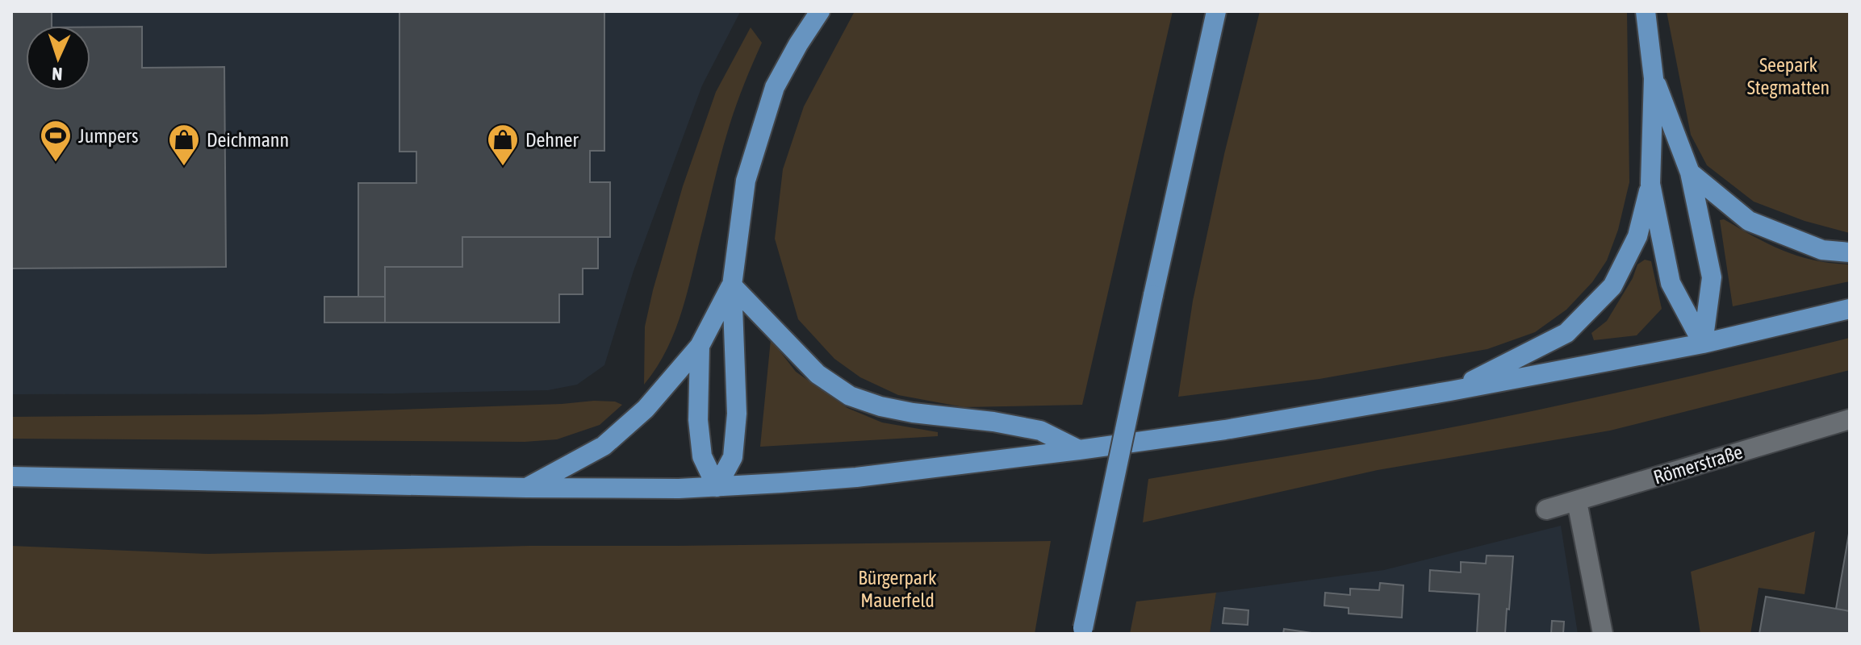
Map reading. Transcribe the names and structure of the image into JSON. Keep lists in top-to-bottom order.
{
  "streets": {
    "street": ["Römerstraße"]
  },
  "parks": ["Seepark Stegmatten", "Bürgerpark Mauerfeld"],
  "places": {
    "sports": ["Jumpers"],
    "shop": ["Deichmann", "Dehner"]
  },
  "north": "bottom"
}
